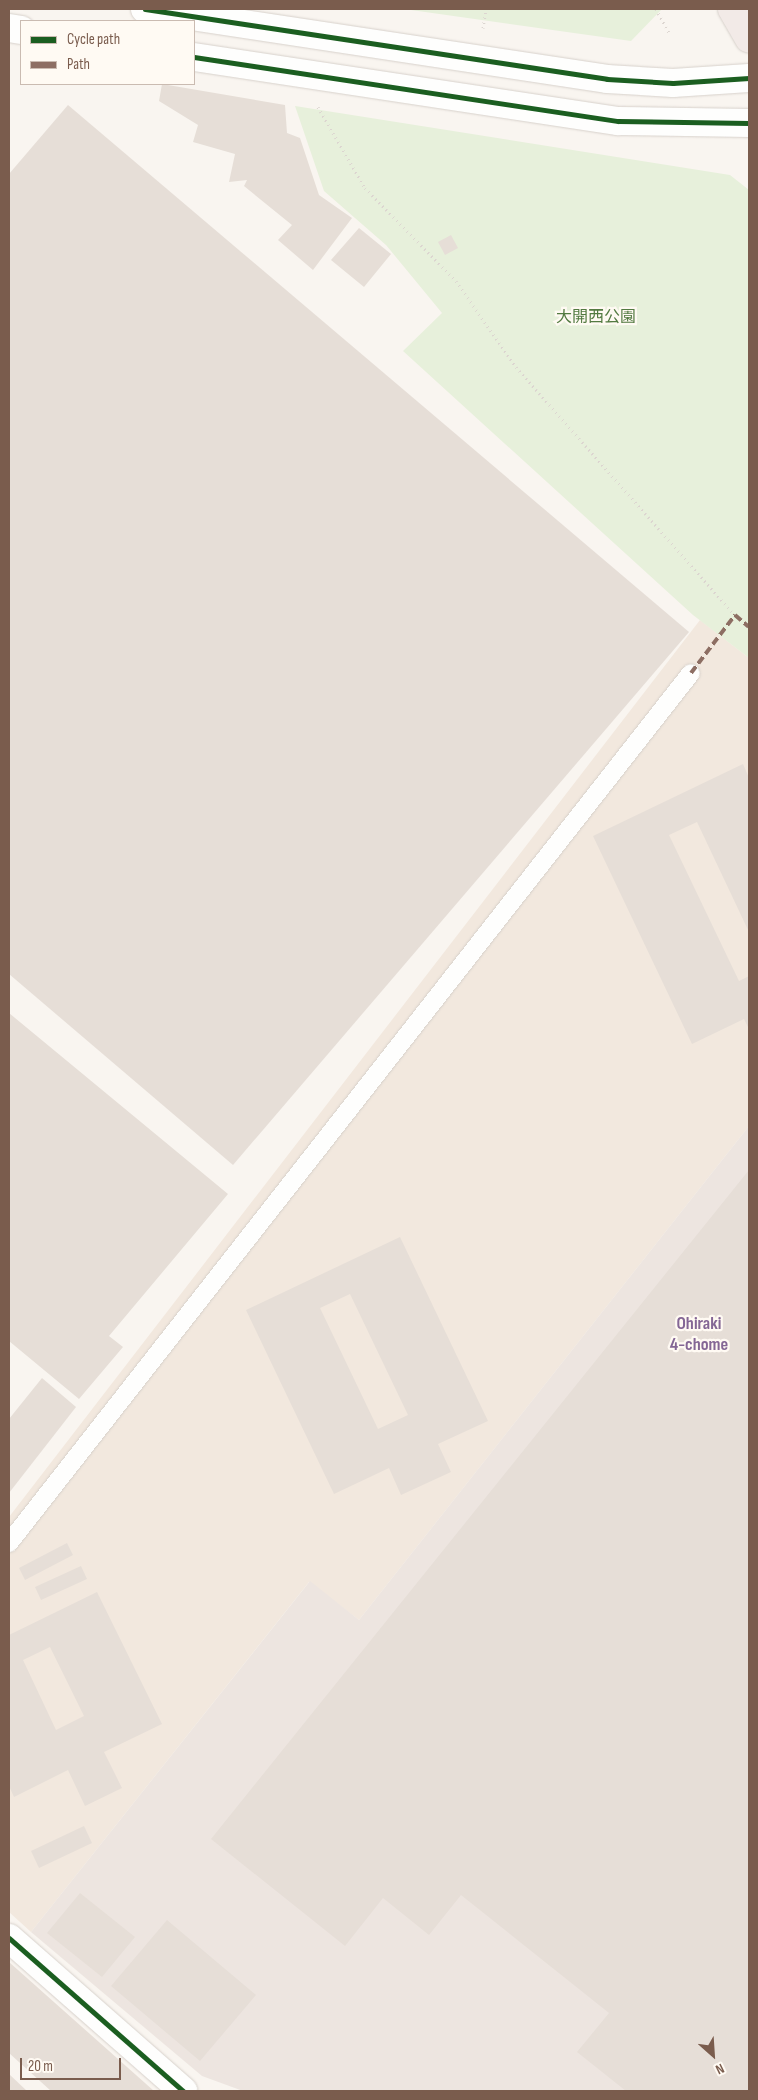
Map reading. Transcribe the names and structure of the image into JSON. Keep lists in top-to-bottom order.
{
  "districts": ["Ohiraki 4-chome"],
  "parks": ["大開西公園"],
  "legend": ["Cycle path", "Path"],
  "scale_bar": "20 m",
  "north": "bottom right"
}
